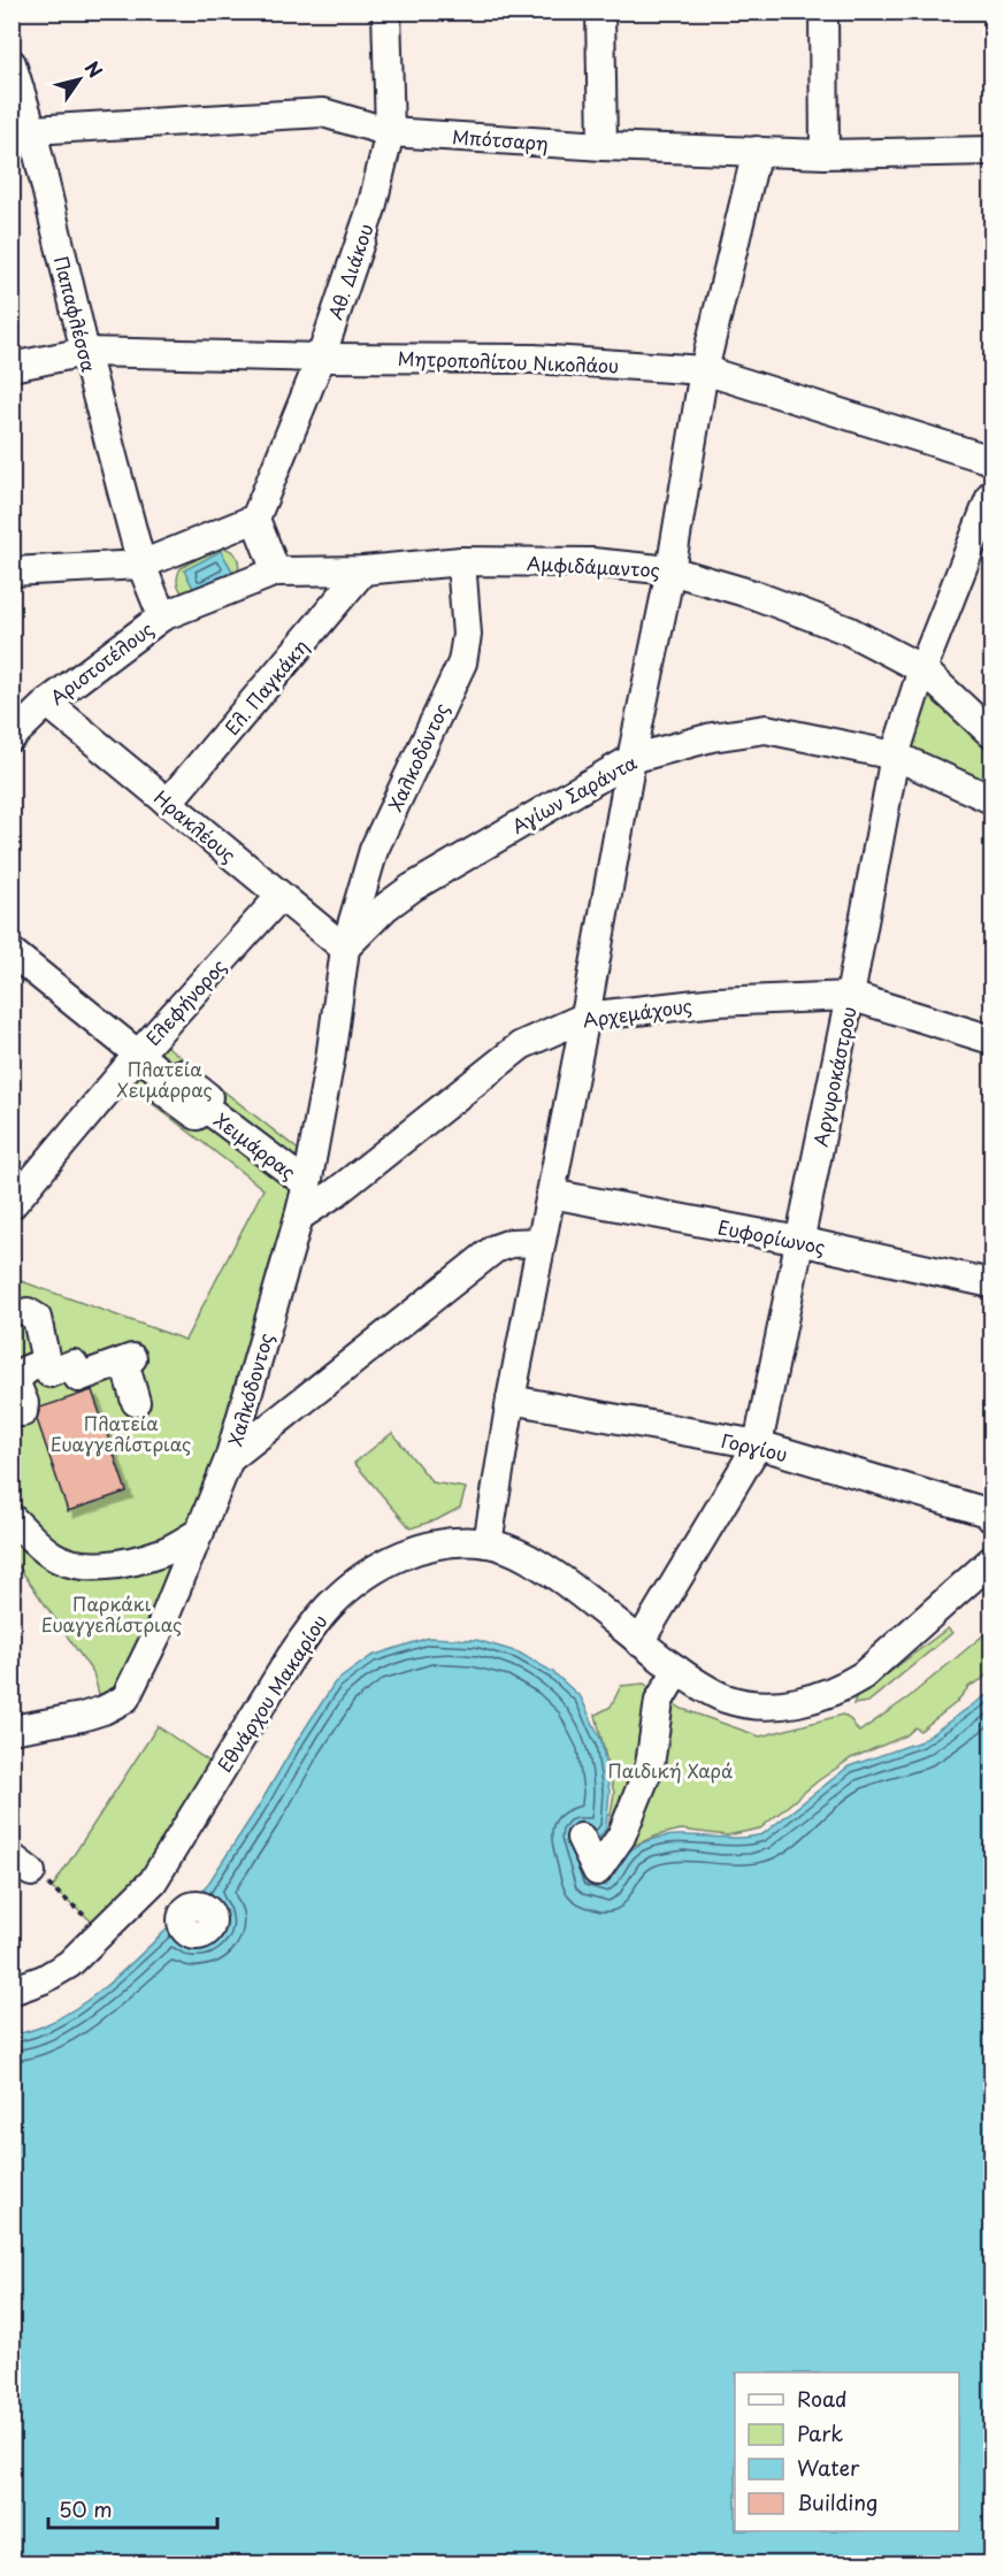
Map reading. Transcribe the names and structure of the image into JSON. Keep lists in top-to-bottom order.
{
  "streets": {
    "street": [
      "Μπότσαρη",
      "Αθ. Διάκου",
      "Παπαφλέσσα",
      "Μητροπολίτου Νικολάου",
      "Αμφιδάμαντος",
      "Αριστοτέλους",
      "Ελ. Παγκάκη",
      "Χαλκοδόντος",
      "Αγίων Σαράντα",
      "Ηρακλέους",
      "Ελεφήνορος",
      "Αρχεμάχους",
      "Αργυροκάστρου",
      "Χειμάρρας",
      "Ευφορίωνος",
      "Χαλκόδοντος",
      "Γοργίου",
      "Εθνάρχου Μακαρίου"
    ]
  },
  "crossings": [
    ["Μπότσαρη", "Αθ. Διάκου"],
    ["Μπότσαρη", "Παπαφλέσσα"],
    ["Αθ. Διάκου", "Μητροπολίτου Νικολάου"],
    ["Παπαφλέσσα", "Μητροπολίτου Νικολάου"],
    ["Παπαφλέσσα", "Αριστοτέλους"],
    ["Αμφιδάμαντος", "Αριστοτέλους"],
    ["Αμφιδάμαντος", "Ελ. Παγκάκη"],
    ["Αμφιδάμαντος", "Χαλκοδόντος"],
    ["Αμφιδάμαντος", "Αργυροκάστρου"],
    ["Αριστοτέλους", "Ηρακλέους"],
    ["Ελ. Παγκάκη", "Ηρακλέους"],
    ["Χαλκοδόντος", "Αγίων Σαράντα"],
    ["Χαλκοδόντος", "Ηρακλέους"],
    ["Χαλκοδόντος", "Χαλκόδοντος"],
    ["Αγίων Σαράντα", "Ηρακλέους"],
    ["Αγίων Σαράντα", "Αργυροκάστρου"],
    ["Αγίων Σαράντα", "Χαλκόδοντος"],
    ["Ηρακλέους", "Ελεφήνορος"],
    ["Ηρακλέους", "Χαλκόδοντος"],
    ["Ελεφήνορος", "Χειμάρρας"],
    ["Αρχεμάχους", "Αργυροκάστρου"],
    ["Αρχεμάχους", "Χαλκόδοντος"],
    ["Αργυροκάστρου", "Ευφορίωνος"],
    ["Αργυροκάστρου", "Γοργίου"],
    ["Αργυροκάστρου", "Εθνάρχου Μακαρίου"],
    ["Χειμάρρας", "Χαλκόδοντος"]
  ],
  "parks": [
    "Πλατεία Χειμάρρας",
    "Πλατεία Ευαγγελίστριας",
    "Παρκάκι Ευαγγελίστριας",
    "Παιδική Χαρά"
  ],
  "legend": [
    "Road",
    "Park",
    "Water",
    "Building"
  ],
  "scale_bar": "50 m",
  "north": "top right"
}
